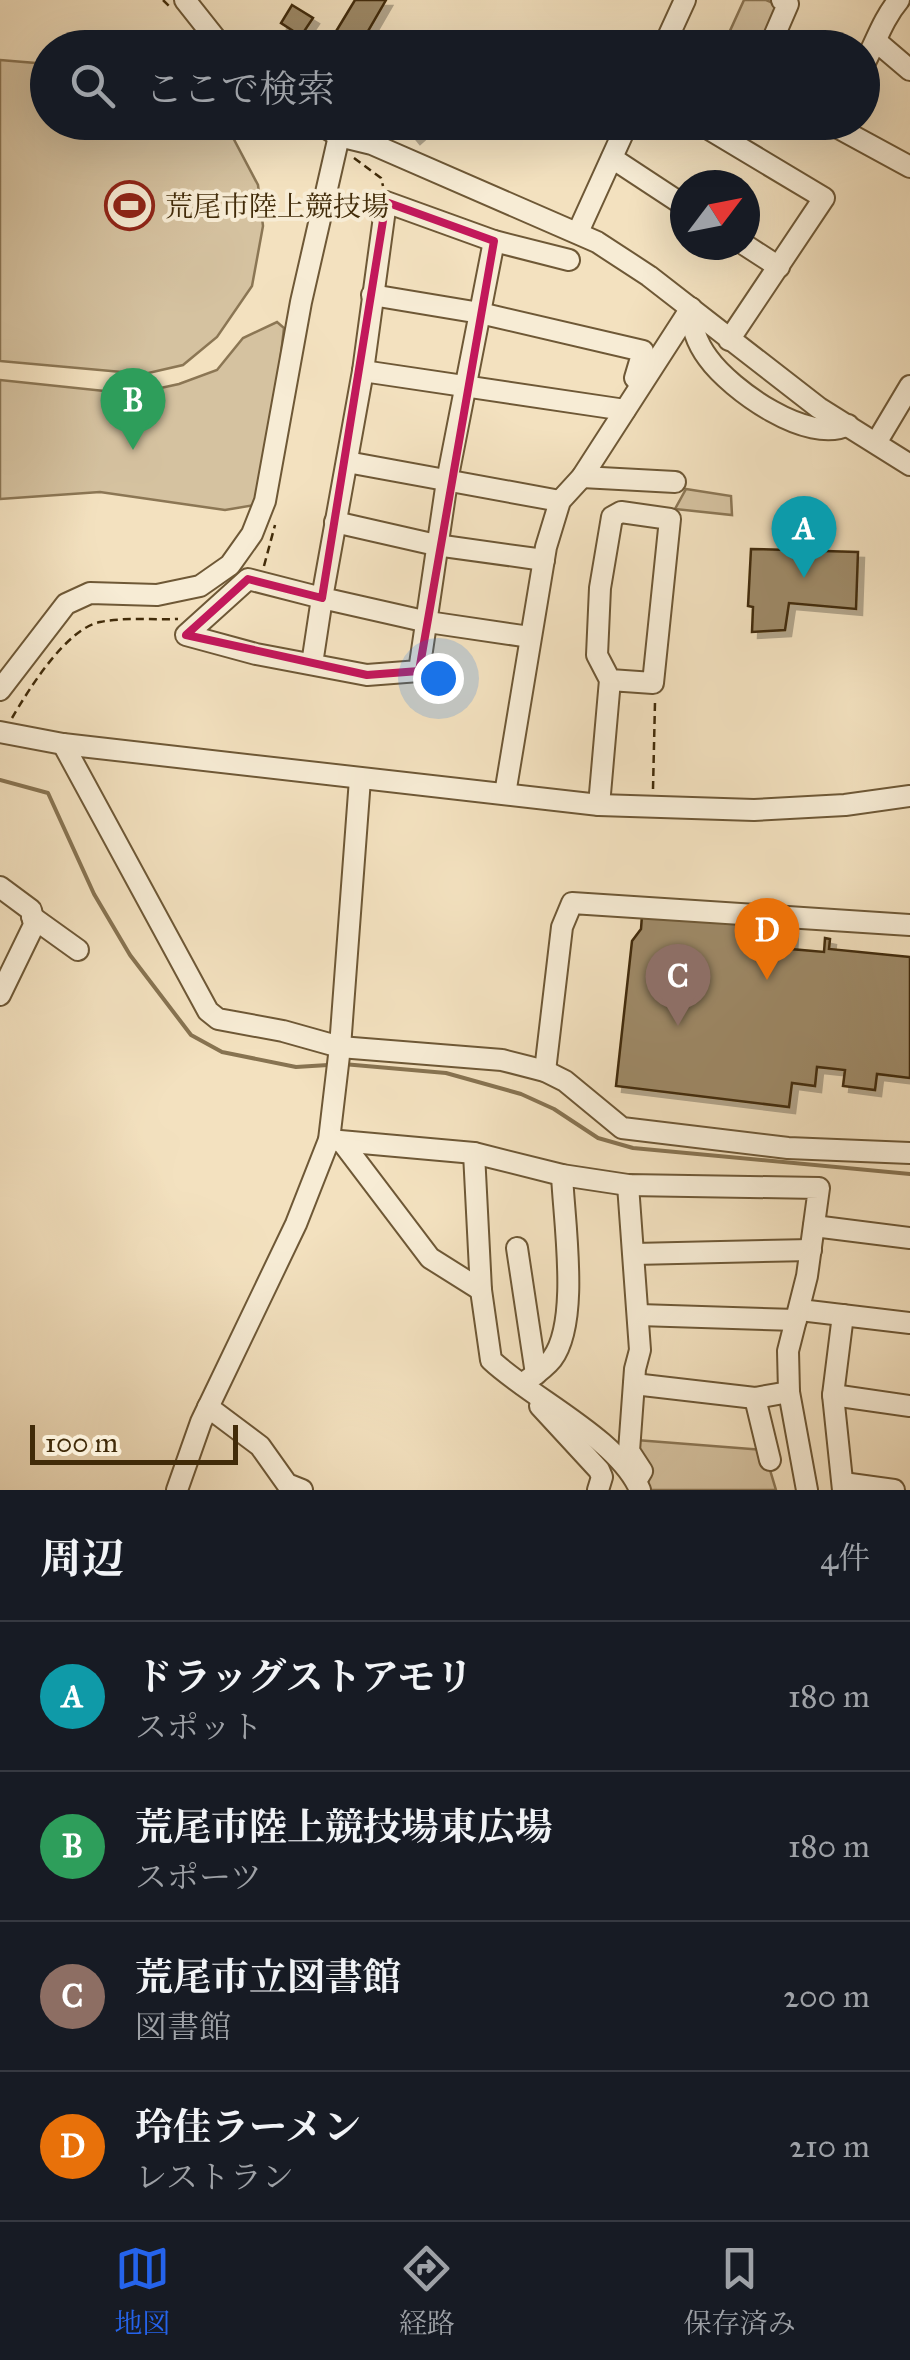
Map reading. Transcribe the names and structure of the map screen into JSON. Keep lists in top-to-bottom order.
{
  "places": {
    "sports": ["荒尾市陸上競技場"]
  },
  "scale_bar": "100 m",
  "north": "top right",
  "page": {
    "search": "ここで検索",
    "pins": [
      "B",
      "A",
      "D",
      "C"
    ],
    "scale": "100 m",
    "heading": ["周辺", "4件"],
    "list": [
      {
        "mark": "A",
        "name": "ドラッグストアモリ",
        "note": "スポット",
        "value": "180 m"
      },
      {
        "mark": "B",
        "name": "荒尾市陸上競技場東広場",
        "note": "スポーツ",
        "value": "180 m"
      },
      {
        "mark": "C",
        "name": "荒尾市立図書館",
        "note": "図書館",
        "value": "200 m"
      },
      {
        "mark": "D",
        "name": "玲佳ラーメン",
        "note": "レストラン",
        "value": "210 m"
      }
    ],
    "nav": ["地図", "経路", "保存済み"]
  }
}
